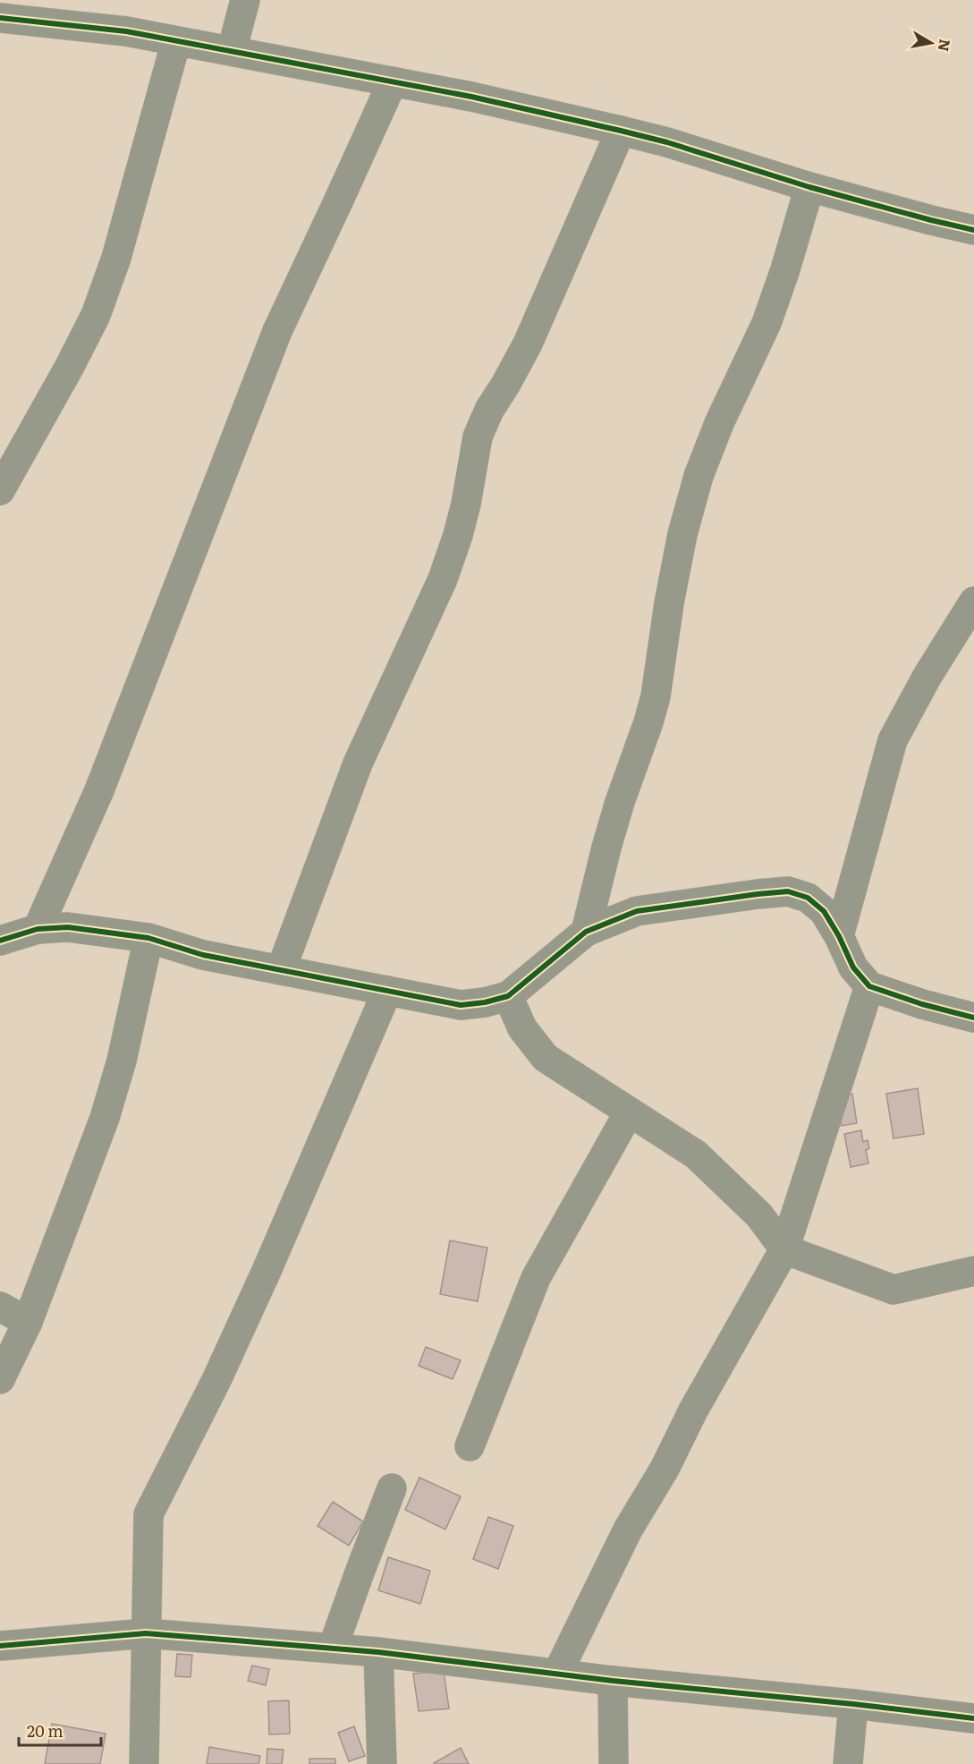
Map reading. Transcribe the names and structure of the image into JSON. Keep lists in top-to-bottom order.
{
  "scale_bar": "20 m",
  "north": "right"
}
